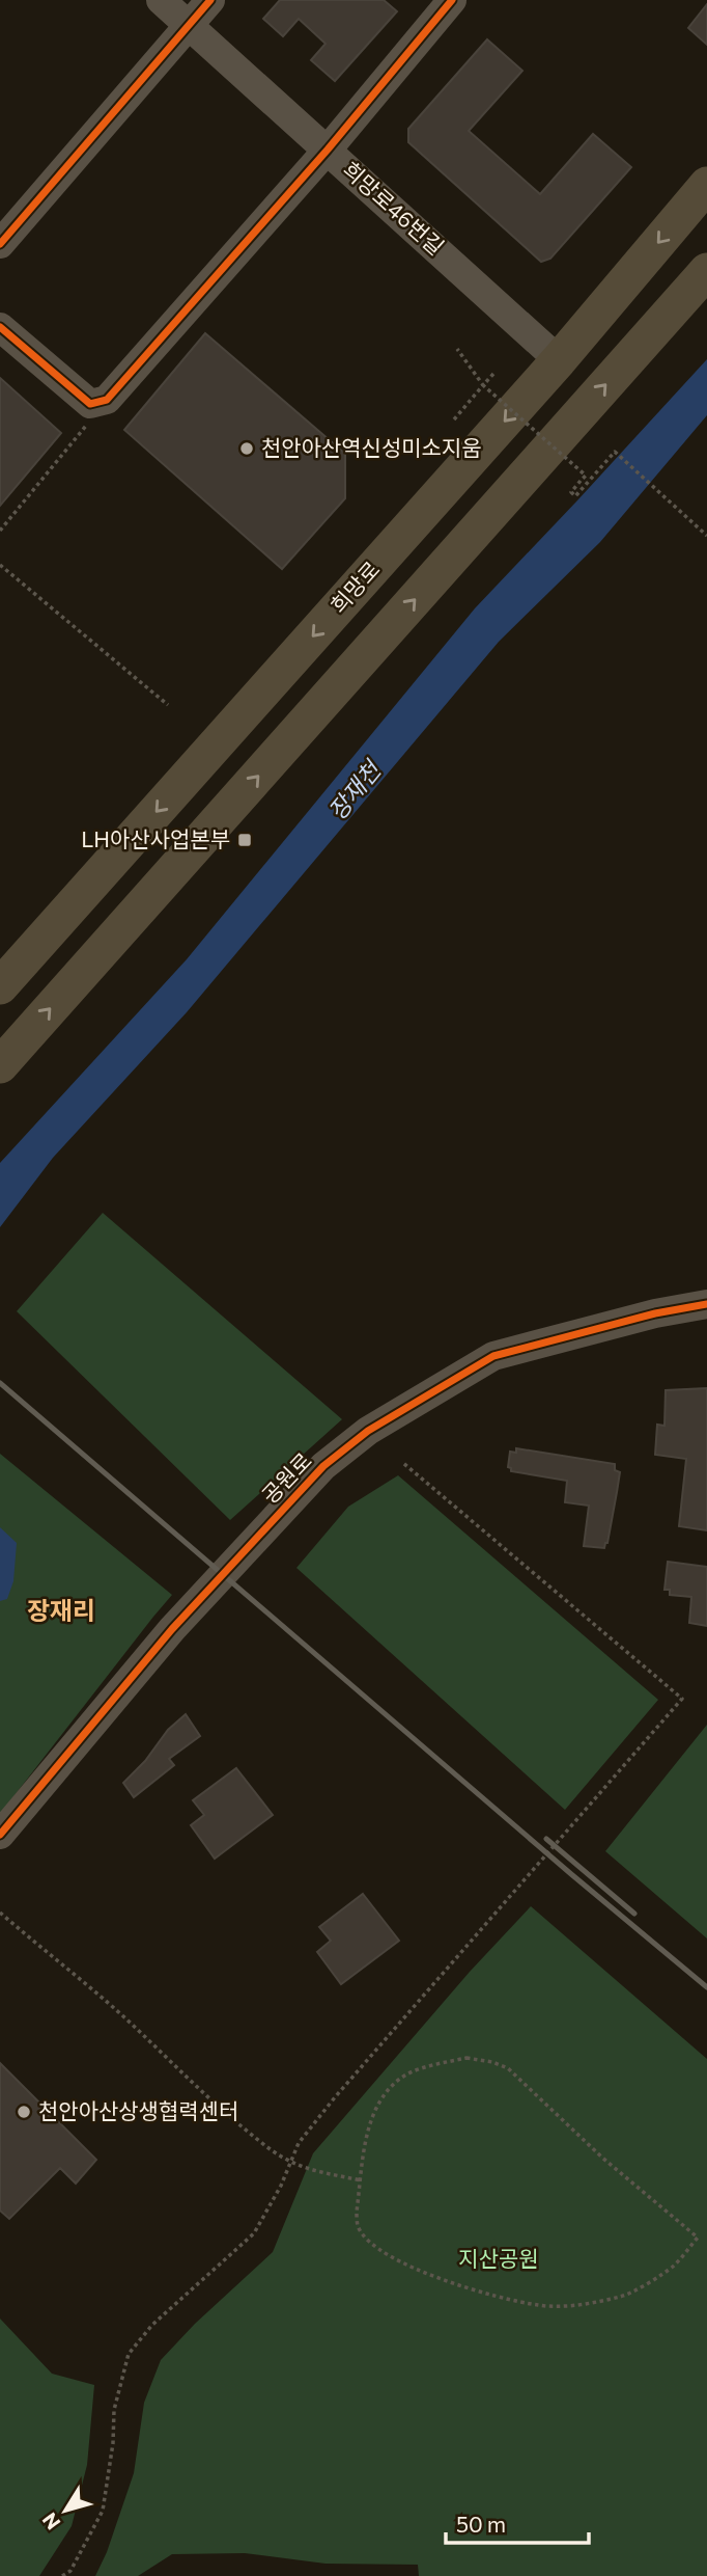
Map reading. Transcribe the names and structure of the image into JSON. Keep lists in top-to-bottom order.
{
  "streets": {
    "main road": ["희망로"],
    "street": ["희망로46번길", "공원로"]
  },
  "crossings": [
    ["희망로46번길", "희망로"]
  ],
  "districts": ["장재리"],
  "water": ["장재천"],
  "parks": ["지산공원"],
  "places": {
    "other": ["천안아산역신성미소지움", "천안아산상생협력센터"],
    "transit": ["LH아산사업본부"]
  },
  "scale_bar": "50 m",
  "north": "bottom left"
}
